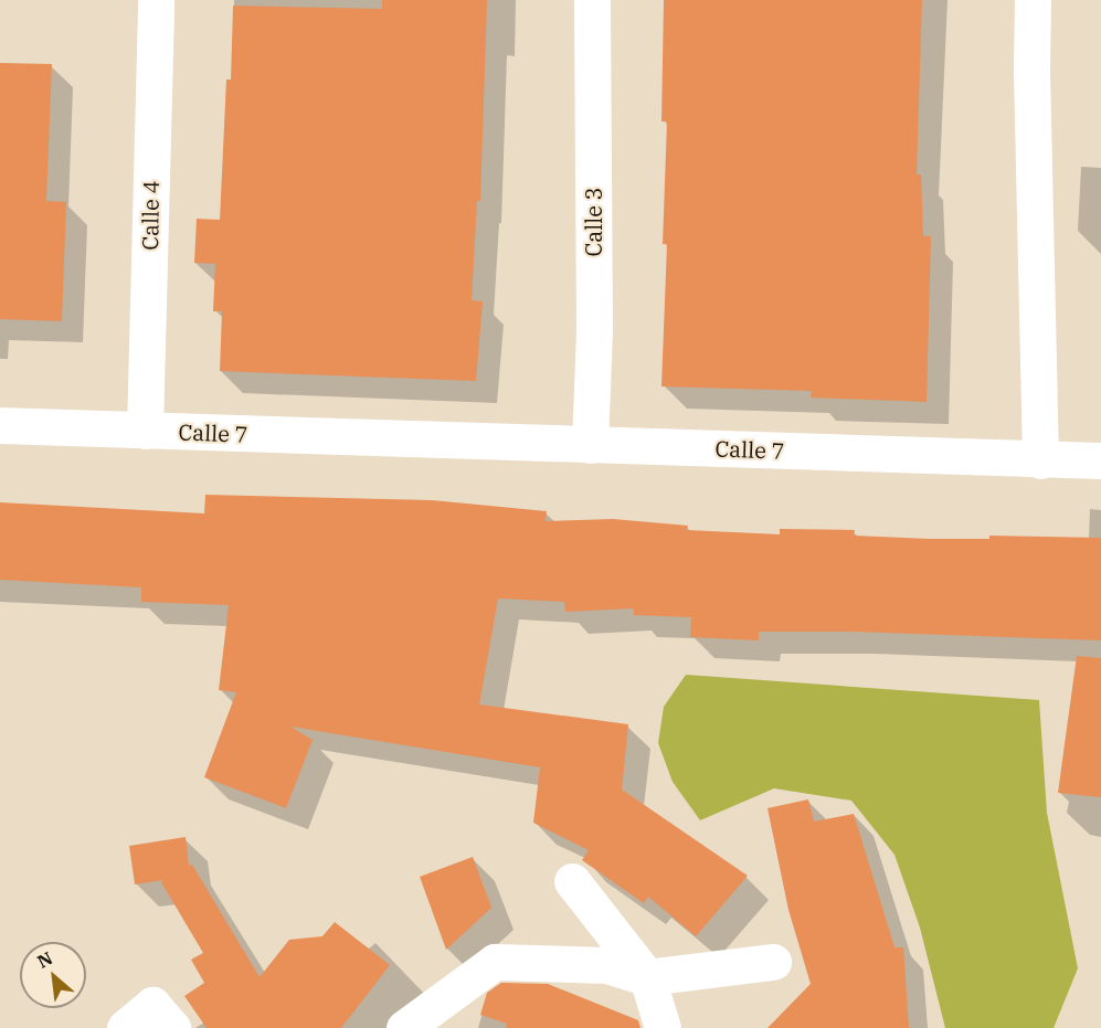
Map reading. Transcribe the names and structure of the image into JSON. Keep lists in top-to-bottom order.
{
  "streets": {
    "street": ["Calle 4", "Calle 3", "Calle 7"]
  },
  "crossings": [
    ["Calle 4", "Calle 7"],
    ["Calle 3", "Calle 7"]
  ],
  "north": "top left"
}
